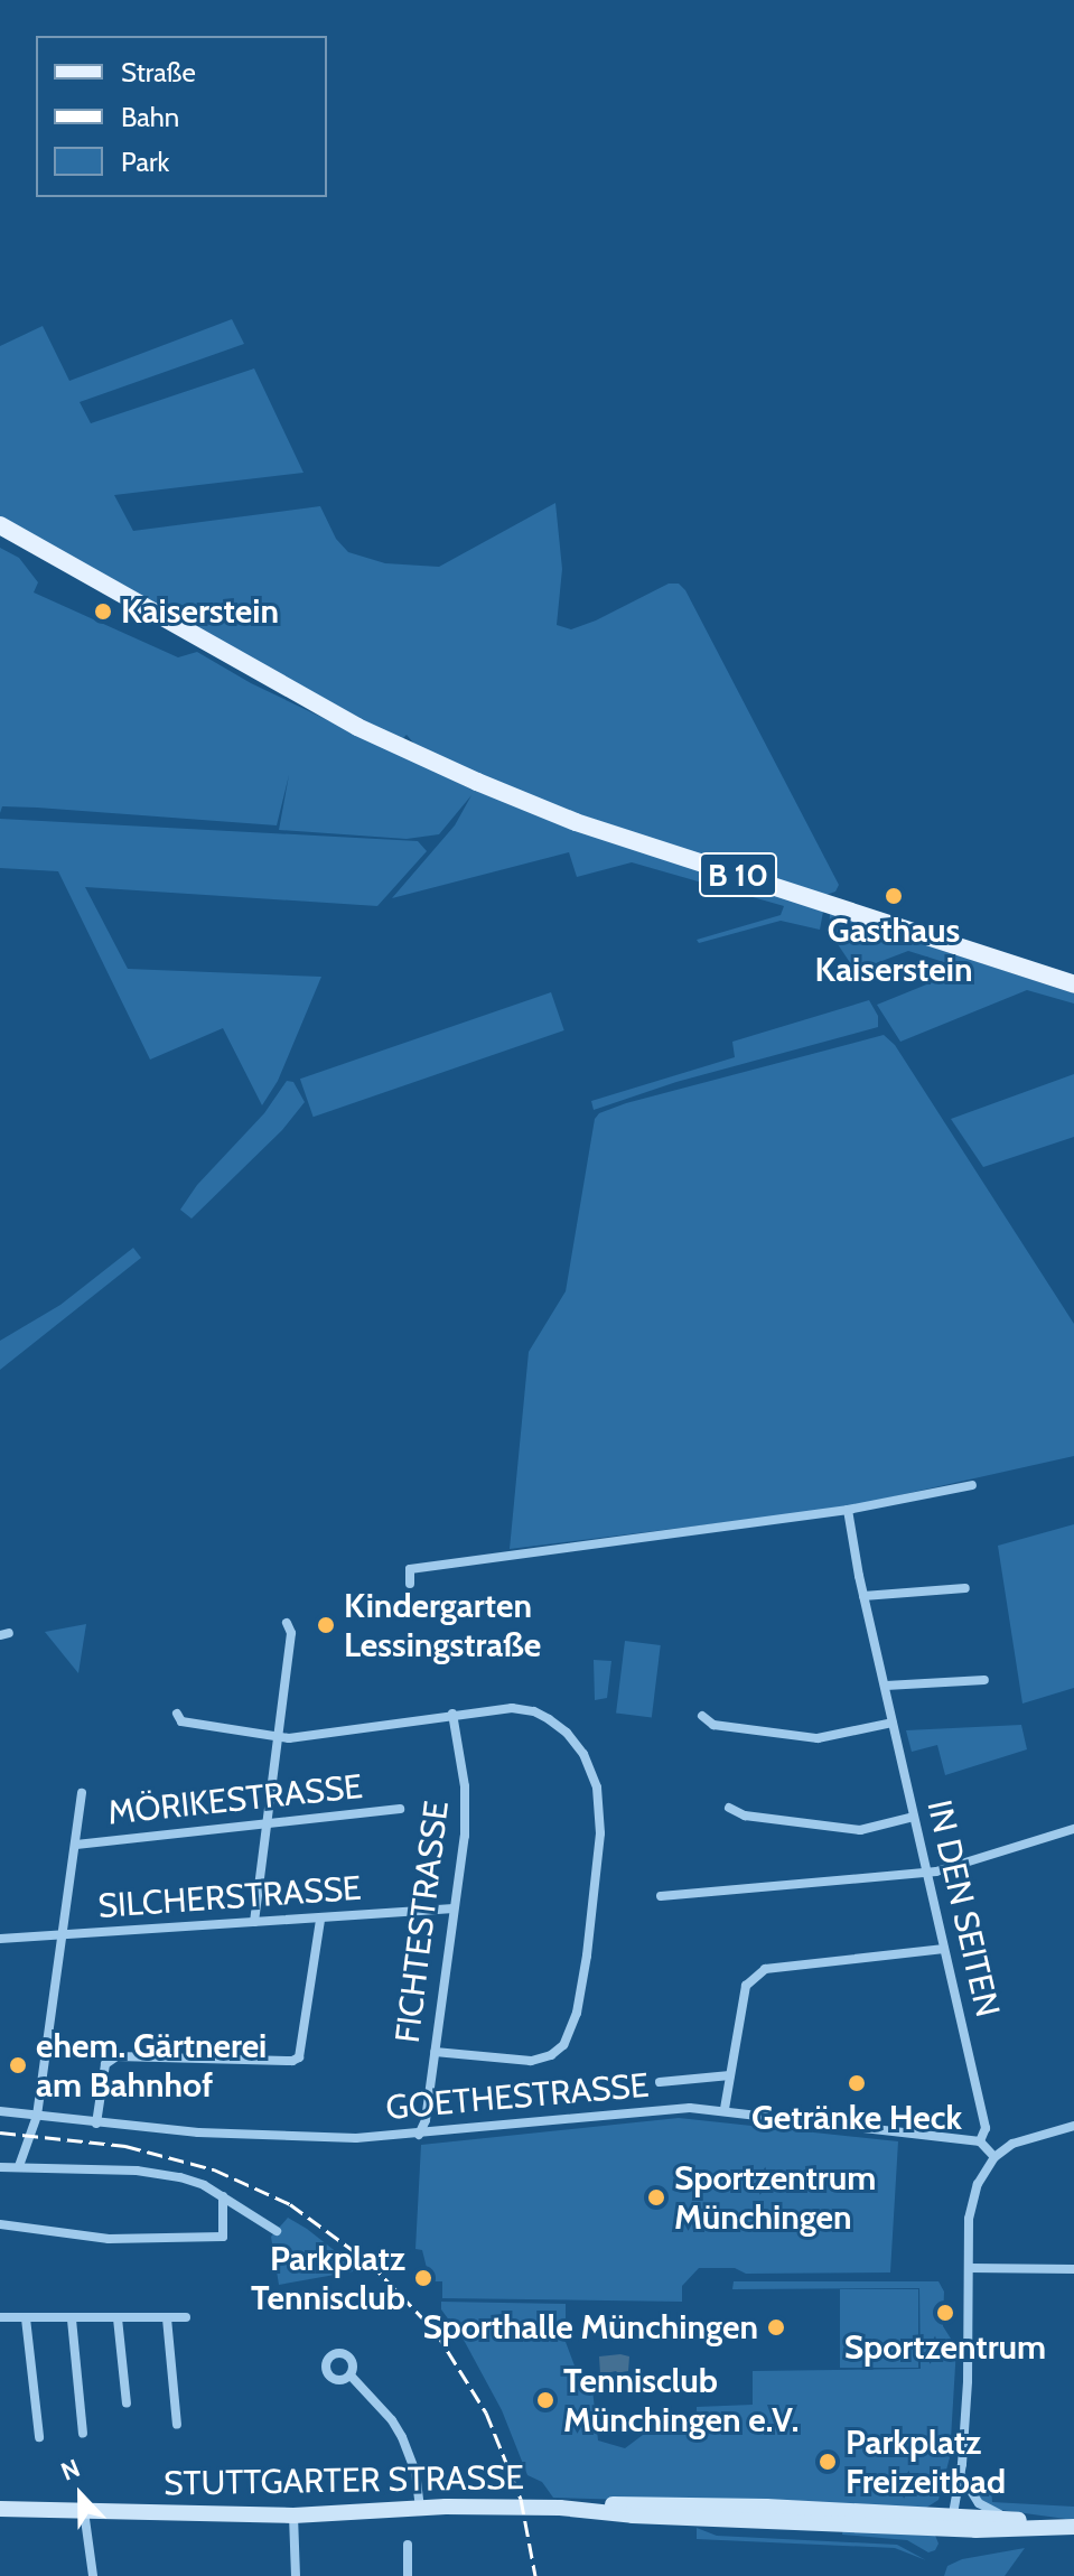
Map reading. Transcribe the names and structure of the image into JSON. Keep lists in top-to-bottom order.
{
  "streets": {
    "main road": ["B 10"],
    "street": [
      "MÖRIKESTRASSE",
      "SILCHERSTRASSE",
      "IN DEN SEITEN",
      "FICHTESTRASSE",
      "GOETHESTRASSE",
      "STUTTGARTER STRASSE"
    ]
  },
  "crossings": [
    ["SILCHERSTRASSE", "FICHTESTRASSE"],
    ["IN DEN SEITEN", "GOETHESTRASSE"],
    ["FICHTESTRASSE", "GOETHESTRASSE"]
  ],
  "places": [
    "Kaiserstein",
    "Gasthaus Kaiserstein",
    "Kindergarten Lessingstraße",
    "ehem. Gärtnerei am Bahnhof",
    "Getränke Heck",
    "Sportzentrum Münchingen",
    "Parkplatz Tennisclub",
    "Sportzentrum",
    "Sporthalle Münchingen",
    "Tennisclub Münchingen e.V.",
    "Parkplatz Freizeitbad"
  ],
  "legend": ["Straße", "Bahn", "Park"],
  "north": "top"
}
